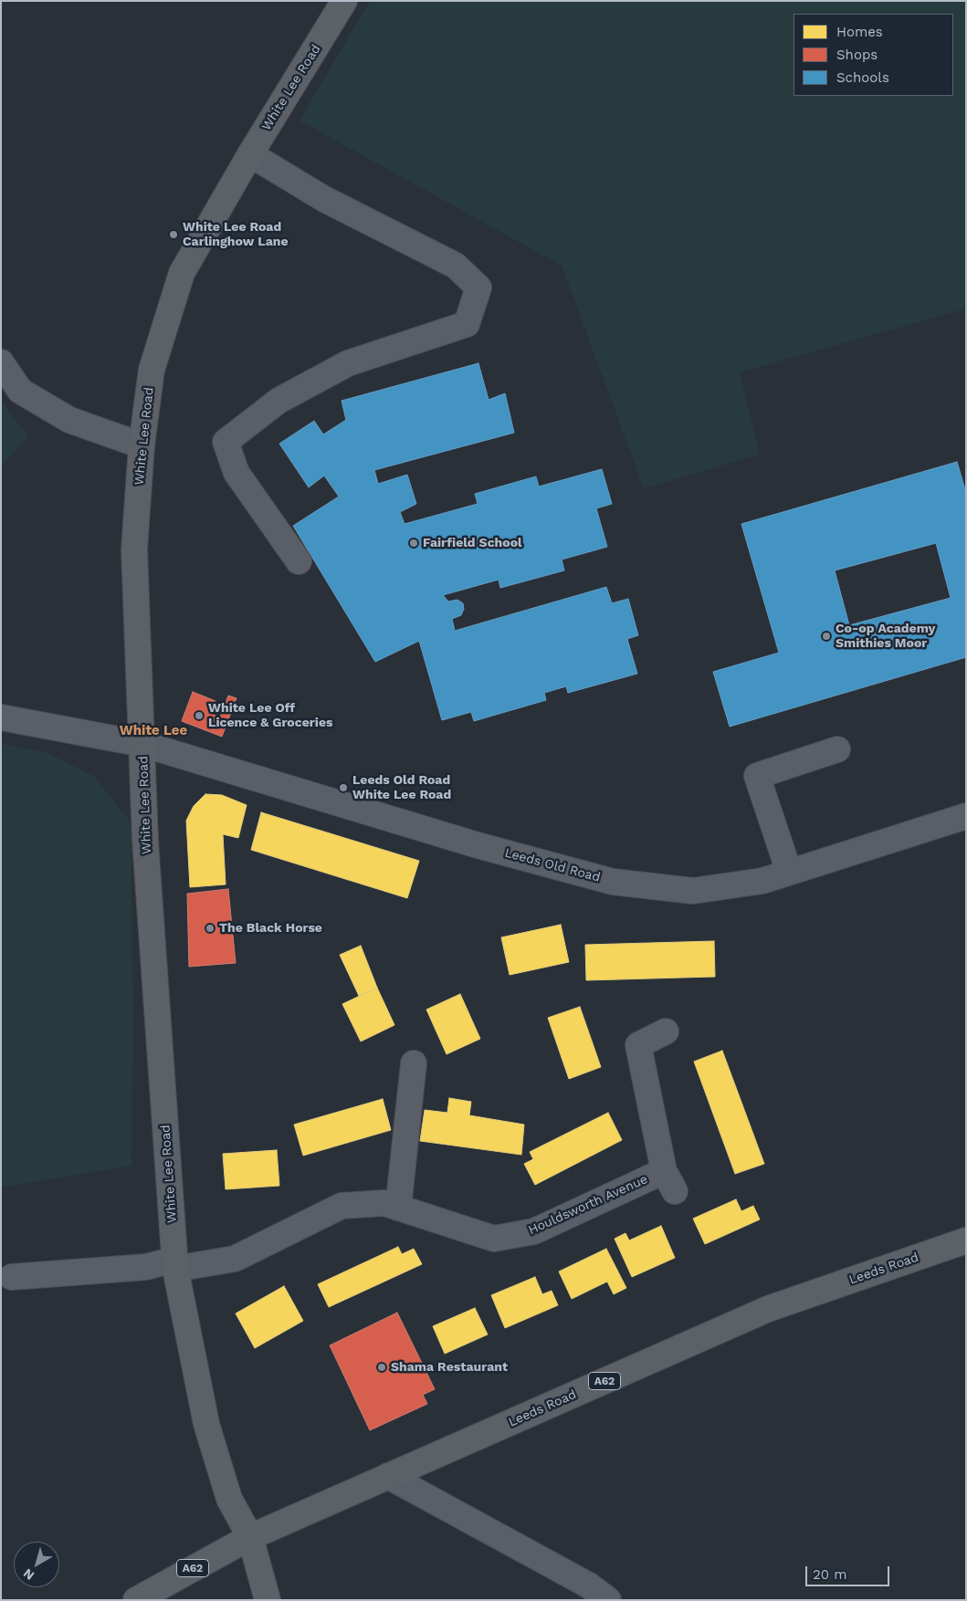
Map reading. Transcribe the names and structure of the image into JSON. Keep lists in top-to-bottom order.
{
  "streets": {
    "main road": ["White Lee Road", "Leeds Road", "A62"],
    "street": ["Leeds Old Road", "Houldsworth Avenue"]
  },
  "crossings": [
    ["White Lee Road", "Leeds Old Road"],
    ["White Lee Road", "Houldsworth Avenue"],
    ["White Lee Road", "Leeds Road"],
    ["White Lee Road", "A62"],
    ["Leeds Road", "A62"]
  ],
  "districts": ["White Lee"],
  "places": [
    "White Lee Road Carlinghow Lane",
    "Fairfield School",
    "Co-op Academy Smithies Moor",
    "White Lee Off Licence & Groceries",
    "Leeds Old Road White Lee Road",
    "The Black Horse",
    "Shama Restaurant"
  ],
  "legend": ["Homes", "Shops", "Schools"],
  "scale_bar": "20 m",
  "north": "bottom left"
}
